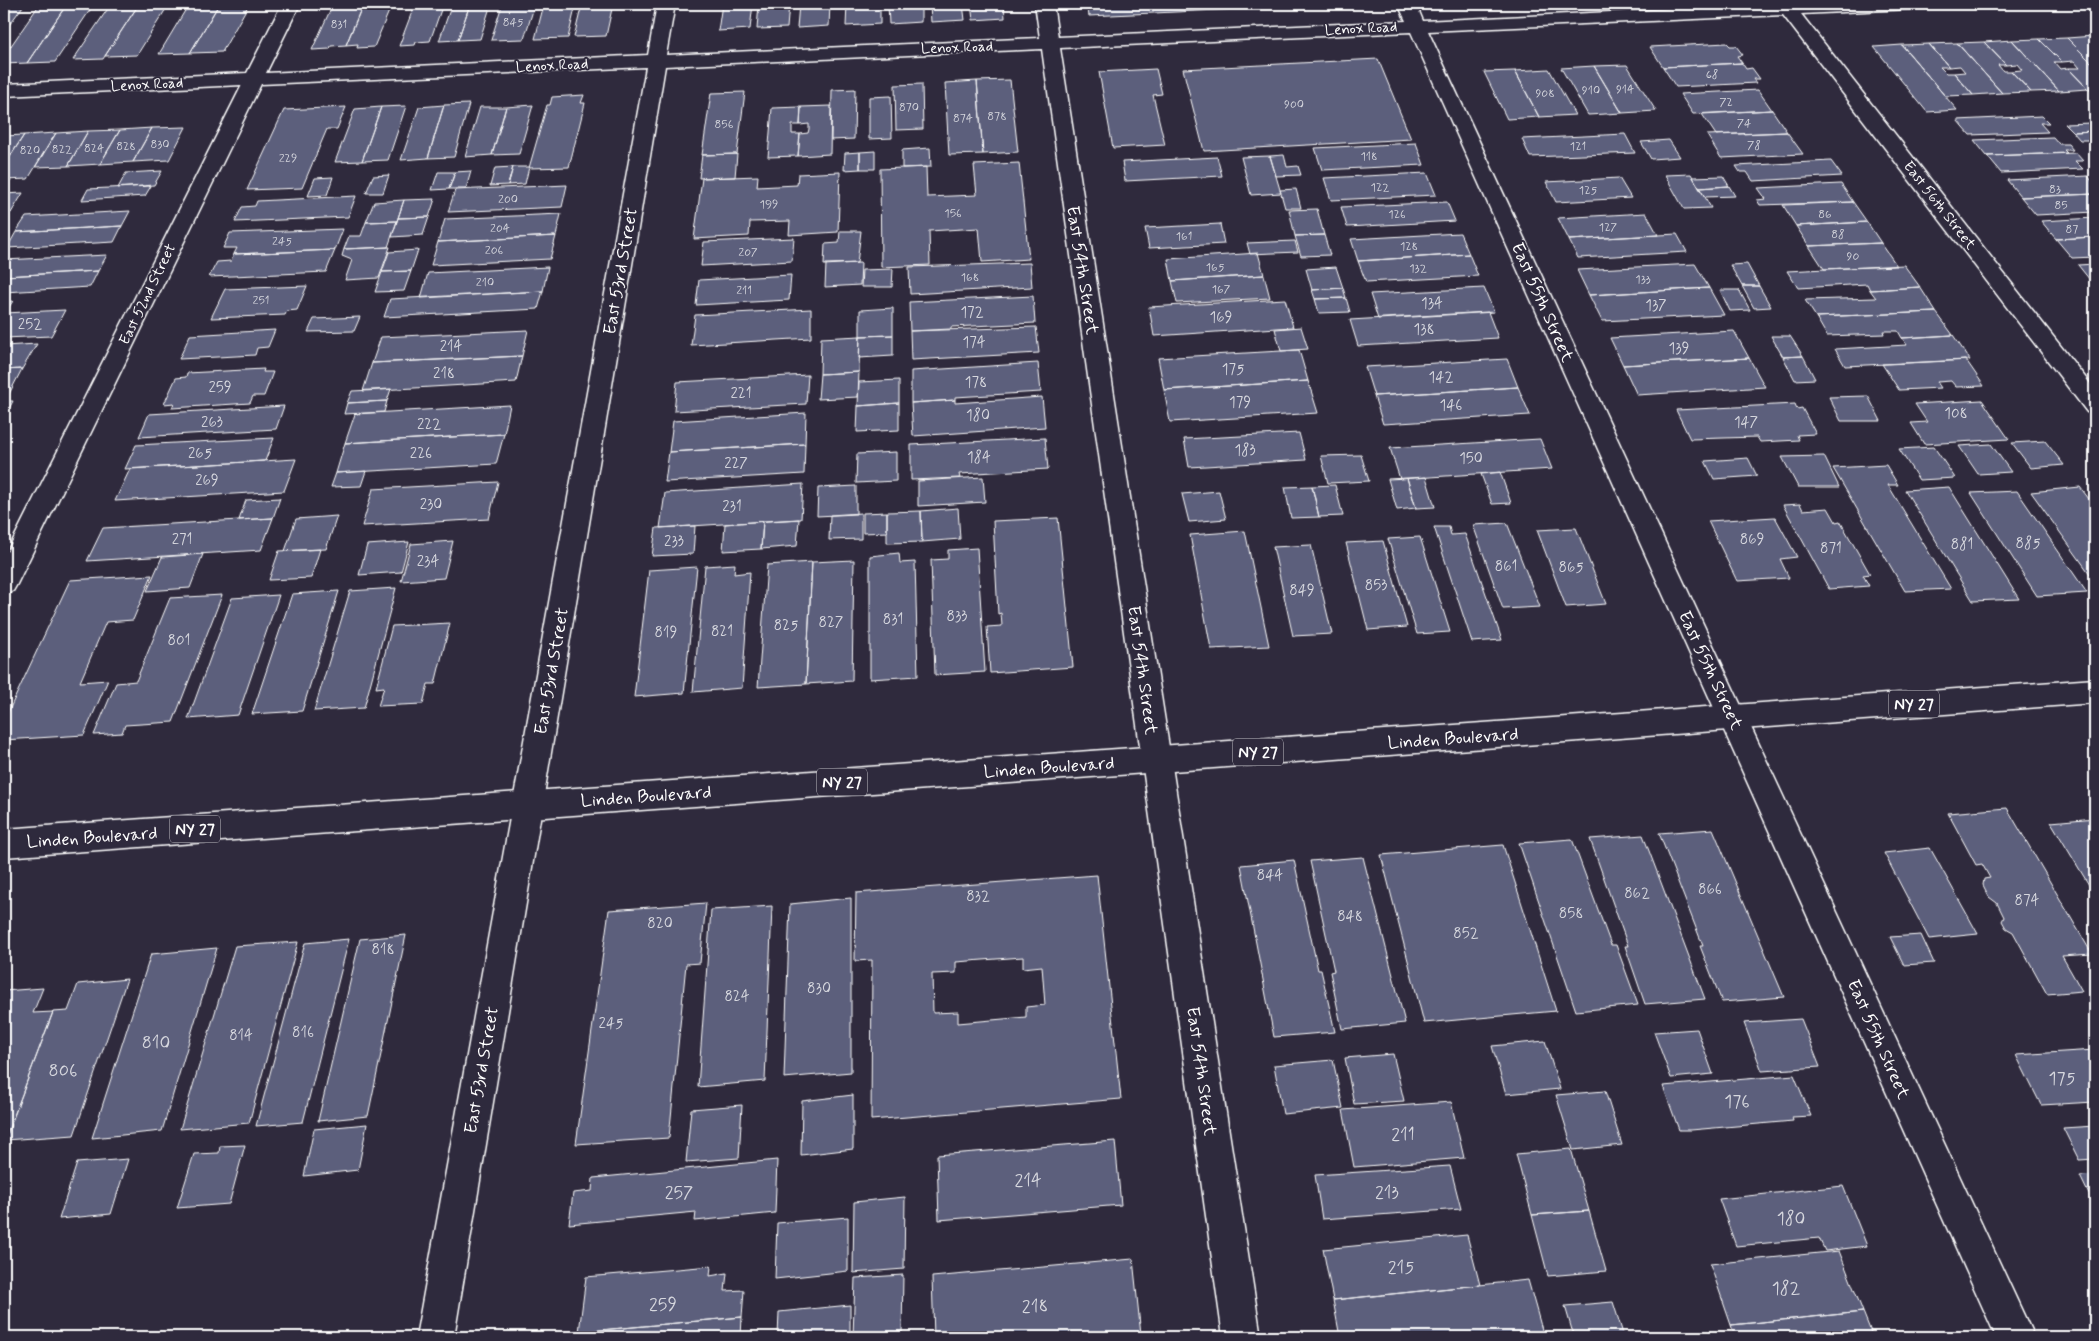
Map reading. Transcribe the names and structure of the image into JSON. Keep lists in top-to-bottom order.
{
  "streets": {
    "main road": [
      "Lenox Road",
      "East 56th Street",
      "East 54th Street",
      "East 53rd Street",
      "East 52nd Street",
      "East 55th Street",
      "NY 27",
      "Linden Boulevard"
    ]
  },
  "crossings": [
    ["Lenox Road", "East 56th Street"],
    ["Lenox Road", "East 54th Street"],
    ["Lenox Road", "East 53rd Street"],
    ["Lenox Road", "East 52nd Street"],
    ["Lenox Road", "East 55th Street"],
    ["East 54th Street", "Linden Boulevard"],
    ["East 53rd Street", "Linden Boulevard"],
    ["East 55th Street", "Linden Boulevard"]
  ],
  "house_numbers": [
    "845",
    "831",
    "68",
    "914",
    "910",
    "908",
    "72",
    "900",
    "870",
    "878",
    "874",
    "74",
    "856",
    "830",
    "78",
    "828",
    "121",
    "824",
    "822",
    "820",
    "118",
    "229",
    "122",
    "83",
    "125",
    "200",
    "199",
    "85",
    "156",
    "126",
    "86",
    "127",
    "204",
    "87",
    "88",
    "161",
    "245",
    "128",
    "206",
    "207",
    "90",
    "165",
    "132",
    "168",
    "133",
    "210",
    "167",
    "211",
    "251",
    "134",
    "137",
    "172",
    "169",
    "252",
    "138",
    "174",
    "214",
    "139",
    "175",
    "218",
    "142",
    "178",
    "259",
    "221",
    "179",
    "146",
    "108",
    "180",
    "263",
    "147",
    "222",
    "183",
    "265",
    "226",
    "184",
    "150",
    "227",
    "269",
    "230",
    "231",
    "271",
    "869",
    "233",
    "885",
    "881",
    "871",
    "234",
    "861",
    "865",
    "853",
    "849",
    "833",
    "831",
    "827",
    "825",
    "821",
    "819",
    "801",
    "844",
    "866",
    "862",
    "832",
    "874",
    "858",
    "848",
    "820",
    "852",
    "818",
    "830",
    "824",
    "245",
    "816",
    "814",
    "810",
    "806",
    "175",
    "176",
    "211",
    "214",
    "257",
    "213",
    "180",
    "215",
    "182",
    "259",
    "218"
  ]
}
